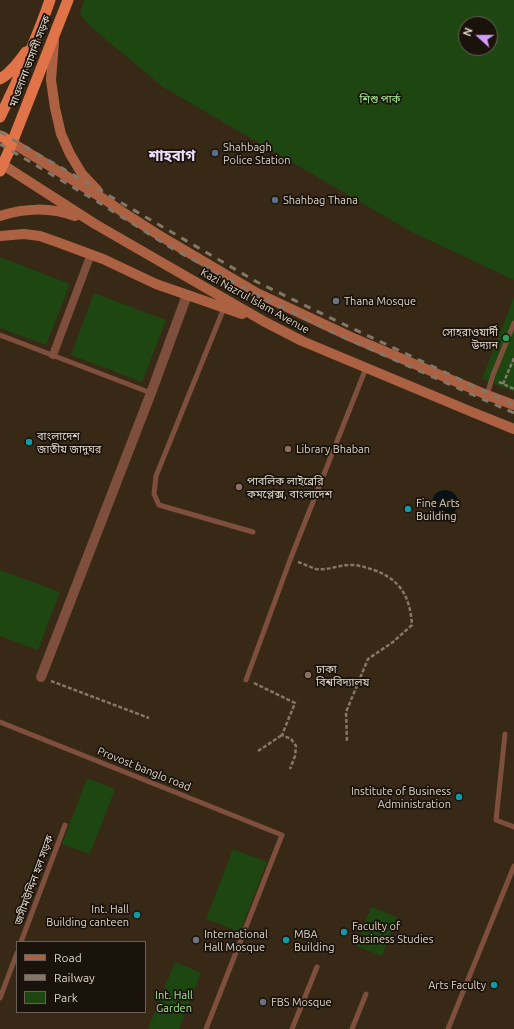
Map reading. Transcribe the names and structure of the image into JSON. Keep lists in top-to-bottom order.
{
  "streets": {
    "highway": ["মাওলানা ভাসানী সড়ক"],
    "main road": ["Kazi Nazrul Islam Avenue"],
    "lane": ["Provost banglo road", "জসীমউদ্দিন হল সড়ক"]
  },
  "crossings": [
    ["মাওলানা ভাসানী সড়ক", "Kazi Nazrul Islam Avenue"]
  ],
  "districts": ["শাহবাগ"],
  "parks": ["শিশু পার্ক", "Int. Hall Garden"],
  "places": [
    "Shahbagh Police Station",
    "Shahbag Thana",
    "Thana Mosque",
    "সোহরাওয়ার্দী উদ্যান",
    "বাংলাদেশ জাতীয় জাদুঘর",
    "Library Bhaban",
    "পাবলিক লাইব্রেরি কমপ্লেক্স, বাংলাদেশ",
    "Fine Arts Building",
    "ঢাকা বিশ্ববিদ্যালয়",
    "Institute of Business Administration",
    "Int. Hall Building canteen",
    "Faculty of Business Studies",
    "International Hall Mosque",
    "MBA Building",
    "Arts Faculty",
    "FBS Mosque"
  ],
  "legend": ["Road", "Railway", "Park"],
  "north": "left"
}
